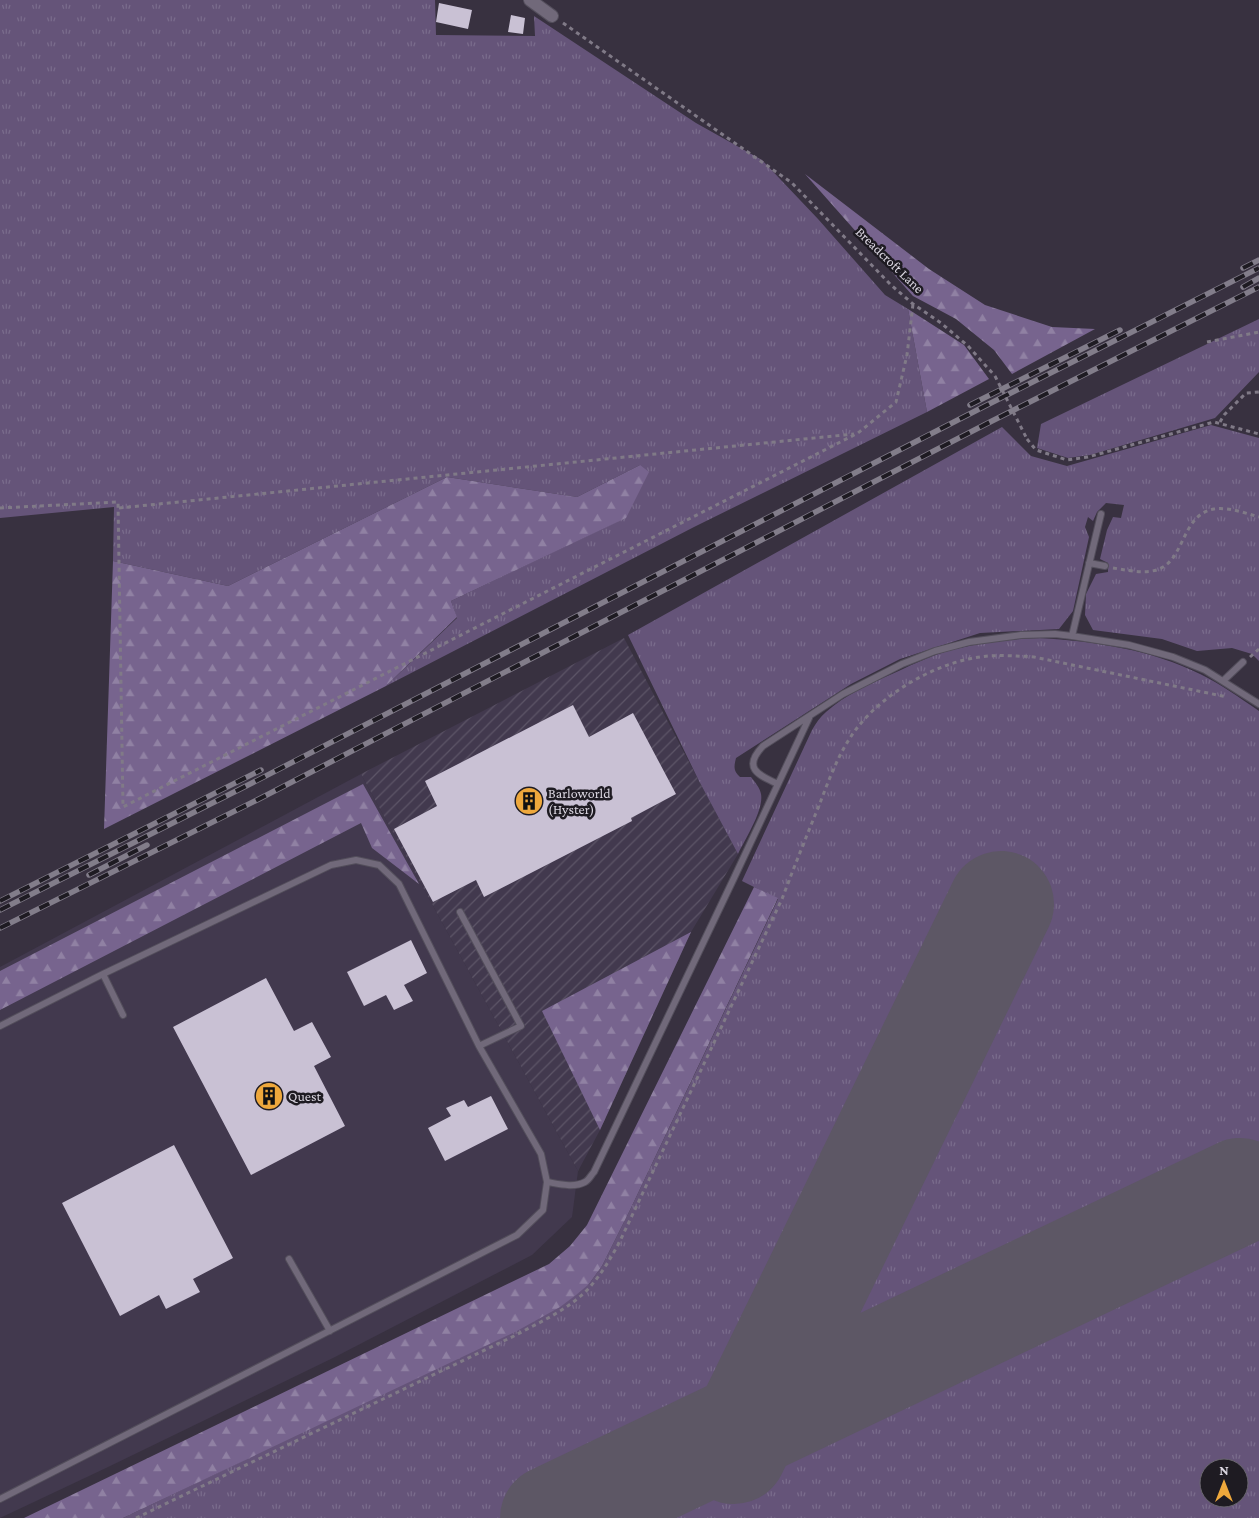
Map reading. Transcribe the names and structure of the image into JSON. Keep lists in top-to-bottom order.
{
  "streets": {
    "path": ["Breadcroft Lane"]
  },
  "places": {
    "building": ["Barloworld (Hyster)", "Quest"]
  },
  "north": "top"
}
